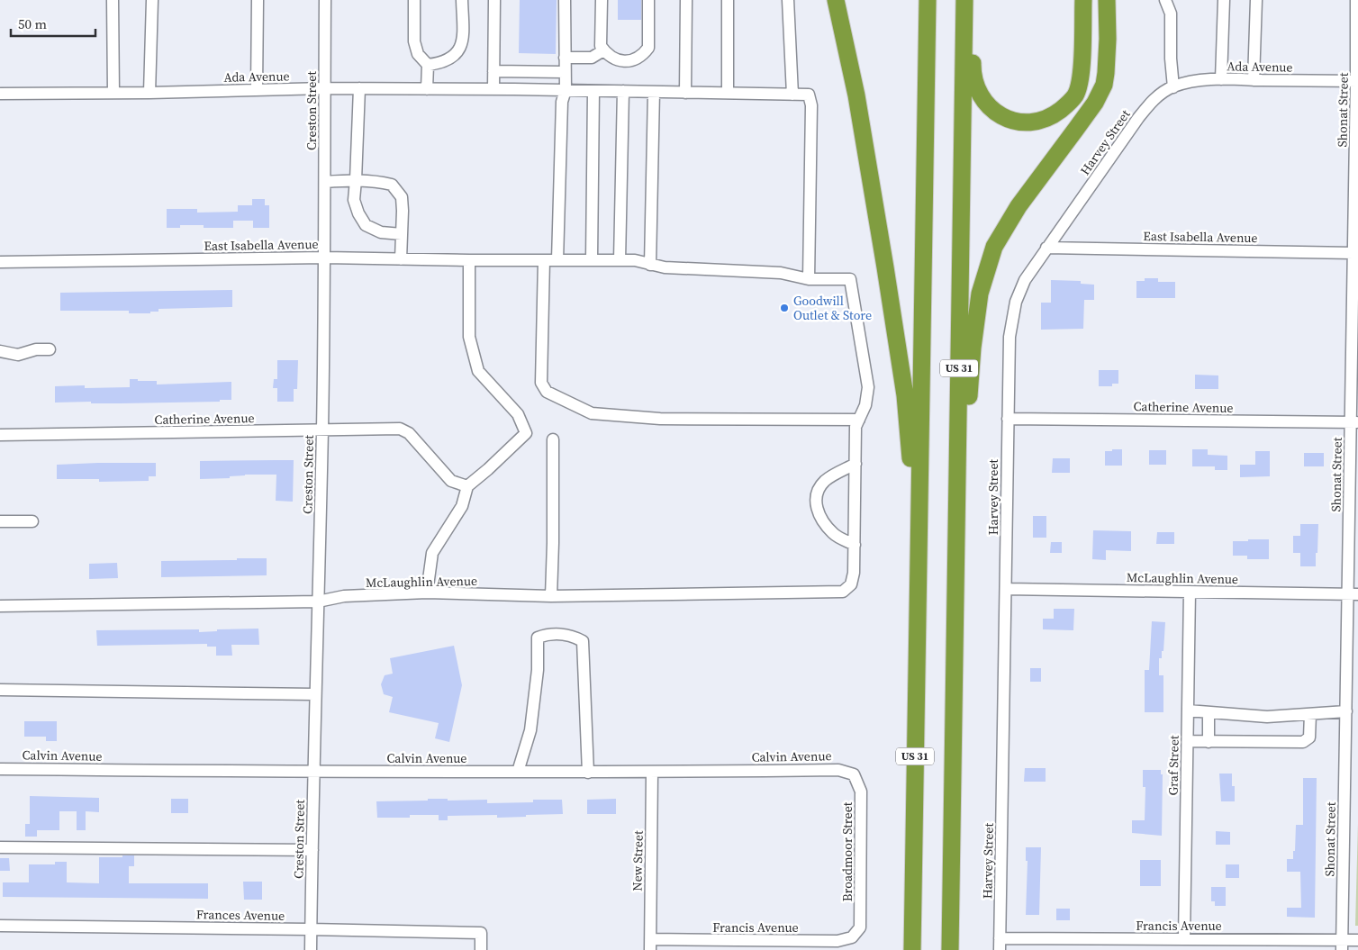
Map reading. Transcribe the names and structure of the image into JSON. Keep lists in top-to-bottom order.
{
  "streets": {
    "highway": ["US 31"],
    "street": [
      "Ada Avenue",
      "Shonat Street",
      "Creston Street",
      "Harvey Street",
      "East Isabella Avenue",
      "Catherine Avenue",
      "McLaughlin Avenue",
      "Calvin Avenue",
      "Graf Street",
      "Broadmoor Street",
      "New Street",
      "Frances Avenue",
      "Francis Avenue"
    ]
  },
  "crossings": [
    ["Ada Avenue", "Shonat Street"],
    ["Ada Avenue", "Creston Street"],
    ["Ada Avenue", "Harvey Street"],
    ["Ada Avenue", "East Isabella Avenue"],
    ["Shonat Street", "East Isabella Avenue"],
    ["Shonat Street", "Catherine Avenue"],
    ["Shonat Street", "McLaughlin Avenue"],
    ["Shonat Street", "Francis Avenue"],
    ["Creston Street", "East Isabella Avenue"],
    ["Creston Street", "Catherine Avenue"],
    ["Creston Street", "McLaughlin Avenue"],
    ["Creston Street", "Calvin Avenue"],
    ["Creston Street", "Frances Avenue"],
    ["Harvey Street", "East Isabella Avenue"],
    ["Harvey Street", "Catherine Avenue"],
    ["Harvey Street", "McLaughlin Avenue"],
    ["Harvey Street", "Francis Avenue"],
    ["McLaughlin Avenue", "Graf Street"],
    ["Calvin Avenue", "Broadmoor Street"],
    ["Calvin Avenue", "New Street"],
    ["Graf Street", "Francis Avenue"],
    ["Broadmoor Street", "Francis Avenue"],
    ["New Street", "Francis Avenue"]
  ],
  "places": ["Goodwill Outlet & Store"],
  "scale_bar": "50 m"
}
